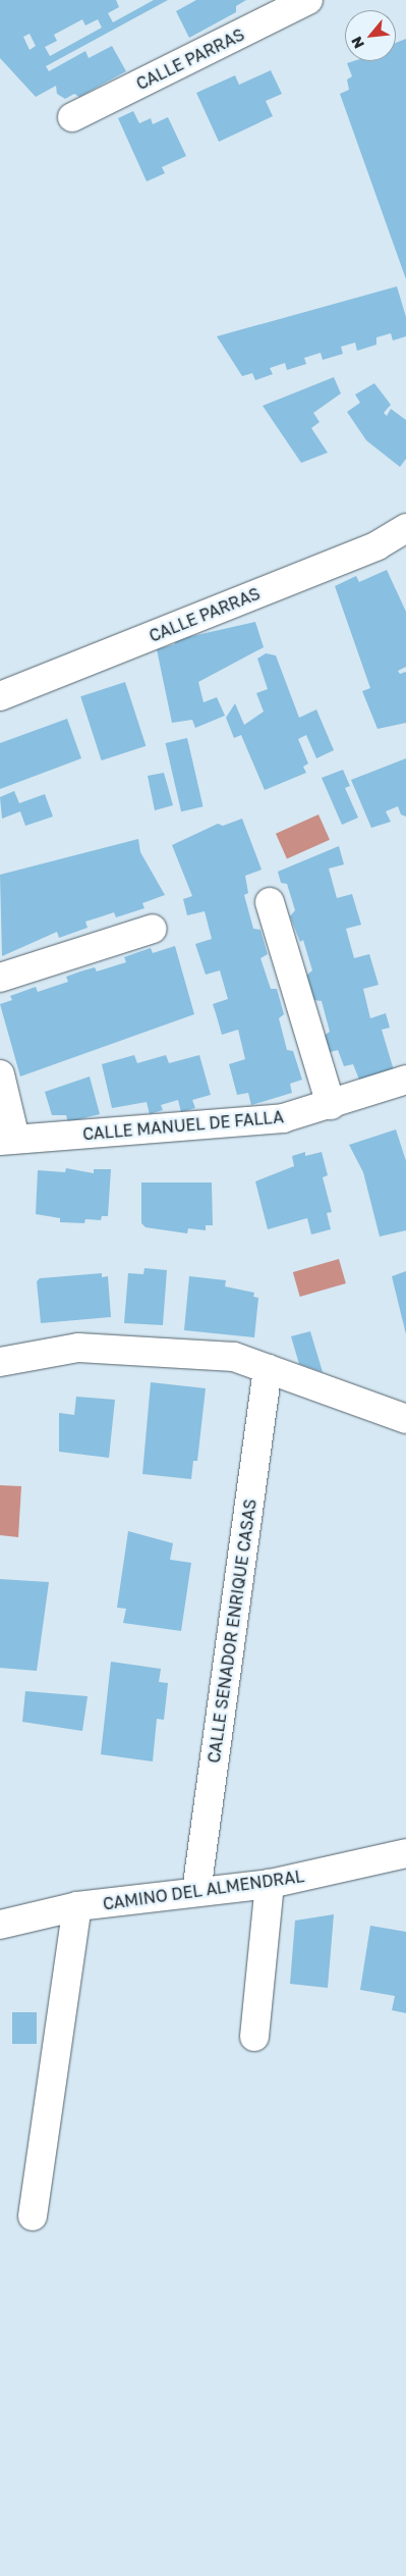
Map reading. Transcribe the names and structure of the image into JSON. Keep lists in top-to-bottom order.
{
  "streets": {
    "street": [
      "CALLE PARRAS",
      "CALLE MANUEL DE FALLA",
      "CALLE SENADOR ENRIQUE CASAS",
      "CAMINO DEL ALMENDRAL"
    ]
  },
  "crossings": [
    ["CALLE SENADOR ENRIQUE CASAS", "CAMINO DEL ALMENDRAL"]
  ],
  "north": "bottom left"
}
